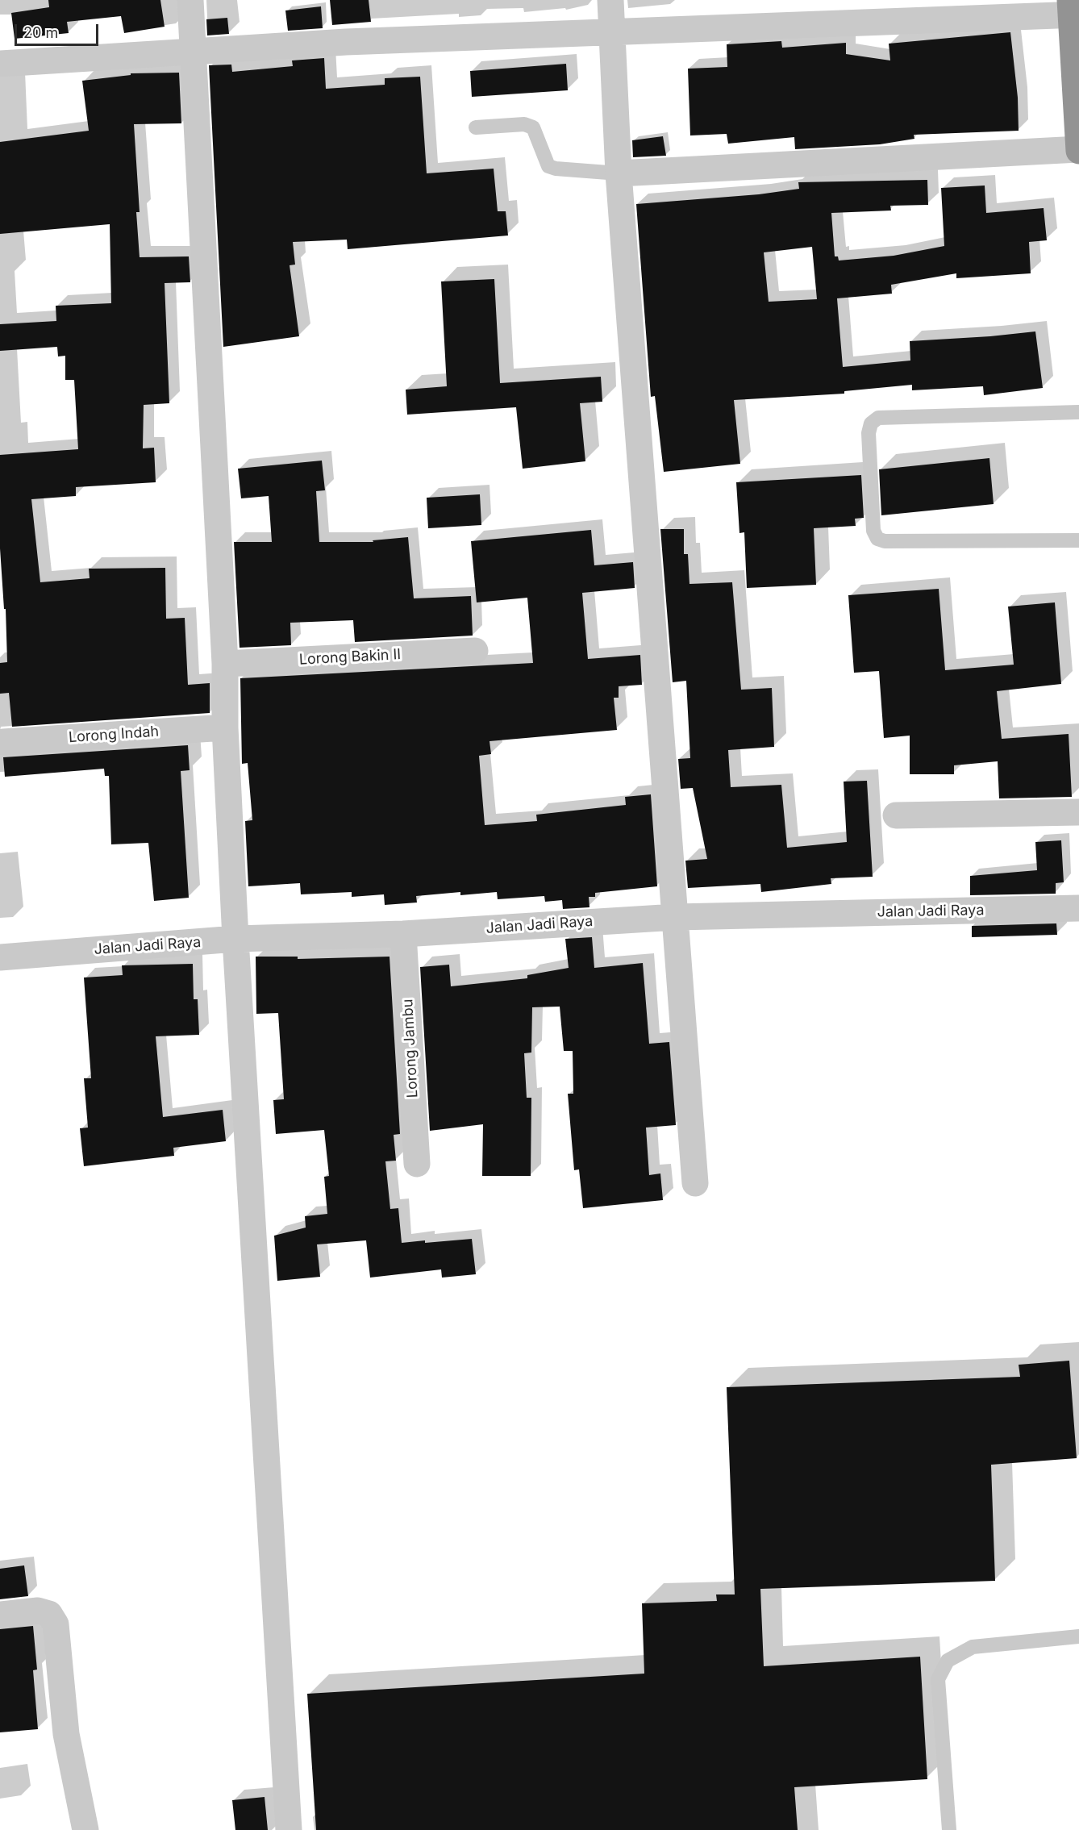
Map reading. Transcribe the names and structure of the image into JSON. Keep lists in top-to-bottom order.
{
  "streets": {
    "street": [
      "Lorong Bakin II",
      "Lorong Indah",
      "Jalan Jadi Raya",
      "Lorong Jambu"
    ]
  },
  "crossings": [
    ["Jalan Jadi Raya", "Lorong Jambu"]
  ],
  "scale_bar": "20 m"
}
